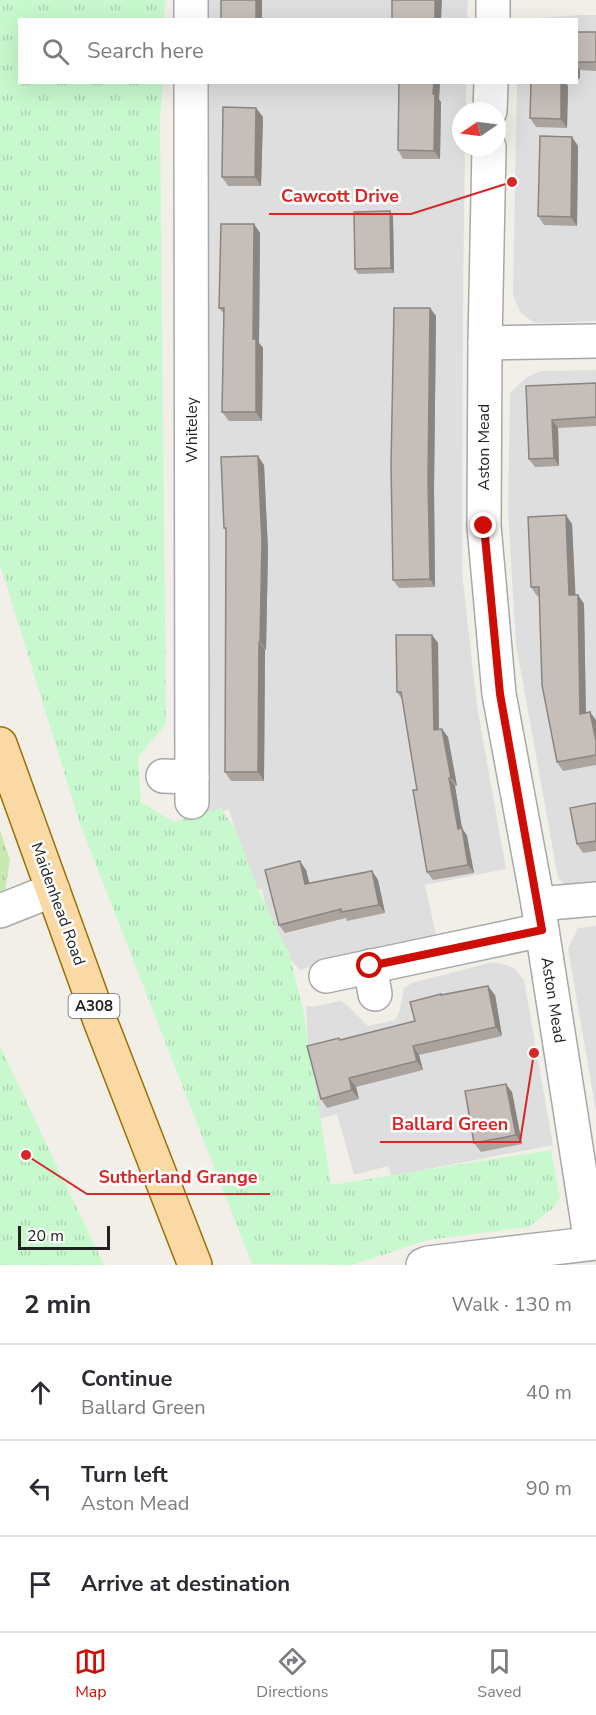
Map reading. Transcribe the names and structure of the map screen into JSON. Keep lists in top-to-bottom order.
{
  "streets": {
    "main road": ["Maidenhead Road", "A308"],
    "street": ["Whiteley", "Aston Mead"]
  },
  "places": ["Cawcott Drive", "Ballard Green", "Sutherland Grange"],
  "scale_bar": "20 m",
  "north": "left",
  "page": {
    "search": "Search here",
    "scale": "20 m",
    "heading": ["2 min", "Walk · 130 m"],
    "list": [
      ["Continue", "Ballard Green", "40 m"],
      ["Turn left", "Aston Mead", "90 m"],
      "Arrive at destination"
    ],
    "nav": ["Map", "Directions", "Saved"]
  }
}
